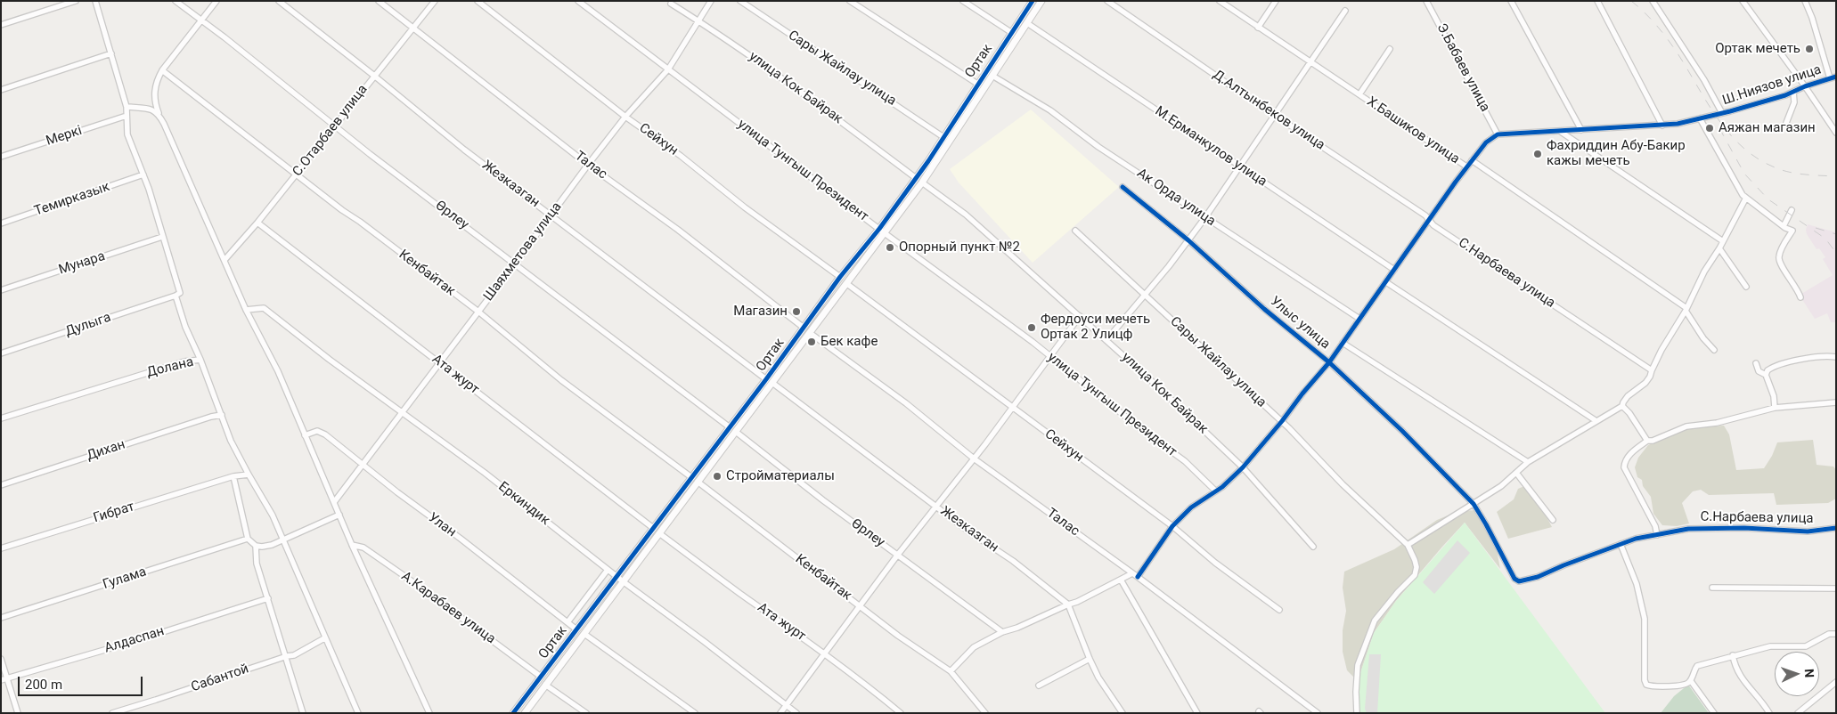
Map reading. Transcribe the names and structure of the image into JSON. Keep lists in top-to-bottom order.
{
  "streets": {
    "street": [
      "Ортак",
      "Э.Бабаев улица",
      "Сары Жайлау улица",
      "Ш.Ниязов улица",
      "улица Кок Байрак",
      "Д.Алтынбеков улица",
      "С.Отарбаев улица",
      "Х.Башиков улица",
      "Меркі",
      "Сейхун",
      "М.Ерманкулов улица",
      "Талас",
      "улица Тунгыш Президент",
      "Жезказган",
      "Ак Орда улица",
      "Темирказык",
      "Өрлеу",
      "Шаяхметова улица",
      "Мунара",
      "Кенбайтак",
      "С.Нарбаева улица",
      "Улыс улица",
      "Дулыга",
      "Долана",
      "Ата журт",
      "Дихан",
      "Еркиндик",
      "Гибрат",
      "Улан",
      "Гулама",
      "А.Карабаев улица",
      "Алдаспан",
      "Сабантой"
    ]
  },
  "crossings": [
    ["Ортак", "Сары Жайлау улица"],
    ["Ортак", "улица Кок Байрак"],
    ["Ортак", "Сейхун"],
    ["Ортак", "М.Ерманкулов улица"],
    ["Ортак", "Талас"],
    ["Ортак", "улица Тунгыш Президент"],
    ["Ортак", "Жезказган"],
    ["Ортак", "Ак Орда улица"],
    ["Ортак", "Өрлеу"],
    ["Ортак", "Кенбайтак"],
    ["Ортак", "Ата журт"],
    ["Ортак", "Еркиндик"],
    ["Ортак", "Улан"],
    ["Ортак", "А.Карабаев улица"],
    ["Э.Бабаев улица", "Ш.Ниязов улица"],
    ["улица Кок Байрак", "Шаяхметова улица"],
    ["Д.Алтынбеков улица", "С.Нарбаева улица"],
    ["С.Отарбаев улица", "Талас"],
    ["С.Отарбаев улица", "Жезказган"],
    ["С.Отарбаев улица", "Өрлеу"],
    ["С.Отарбаев улица", "Кенбайтак"],
    ["С.Отарбаев улица", "Ата журт"],
    ["Сейхун", "Шаяхметова улица"],
    ["Талас", "Шаяхметова улица"],
    ["улица Тунгыш Президент", "Шаяхметова улица"],
    ["Жезказган", "Шаяхметова улица"],
    ["Өрлеу", "Шаяхметова улица"],
    ["Шаяхметова улица", "Кенбайтак"],
    ["Шаяхметова улица", "Ата журт"],
    ["Шаяхметова улица", "Еркиндик"],
    ["Шаяхметова улица", "Улан"],
    ["С.Нарбаева улица", "Улыс улица"],
    ["Долана", "Дихан"],
    ["Долана", "Гибрат"],
    ["Долана", "Сабантой"]
  ],
  "places": [
    "Ортак мечеть",
    "Аяжан магазин",
    "Фахриддин Абу-Бакир кажы мечеть",
    "Опорный пункт №2",
    "Магазин",
    "Фердоуси мечеть Ортак 2 Улицф",
    "Бек кафе",
    "Стройматериалы"
  ],
  "scale_bar": "200 m",
  "north": "right"
}
